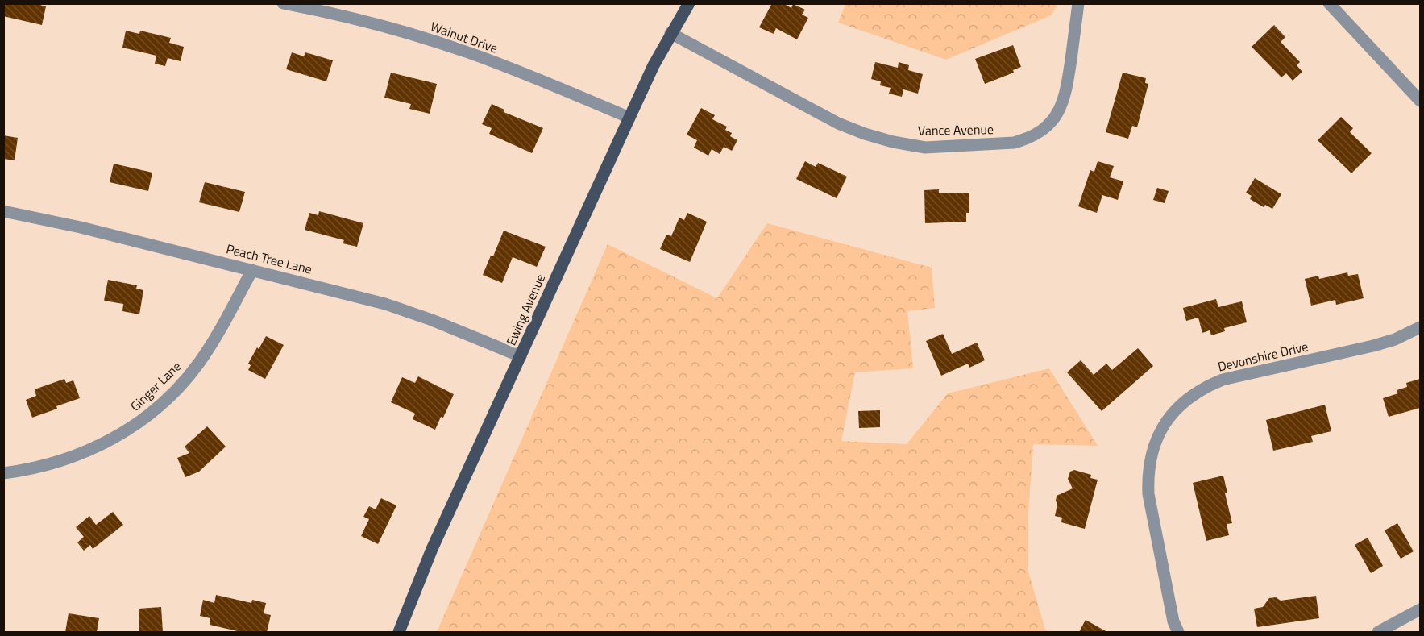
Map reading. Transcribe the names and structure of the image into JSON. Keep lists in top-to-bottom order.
{
  "streets": {
    "main road": ["Ewing Avenue"],
    "street": [
      "Walnut Drive",
      "Vance Avenue",
      "Peach Tree Lane",
      "Devonshire Drive",
      "Ginger Lane"
    ]
  },
  "crossings": [
    ["Walnut Drive", "Ewing Avenue"],
    ["Vance Avenue", "Ewing Avenue"],
    ["Peach Tree Lane", "Ewing Avenue"],
    ["Peach Tree Lane", "Ginger Lane"]
  ]
}
